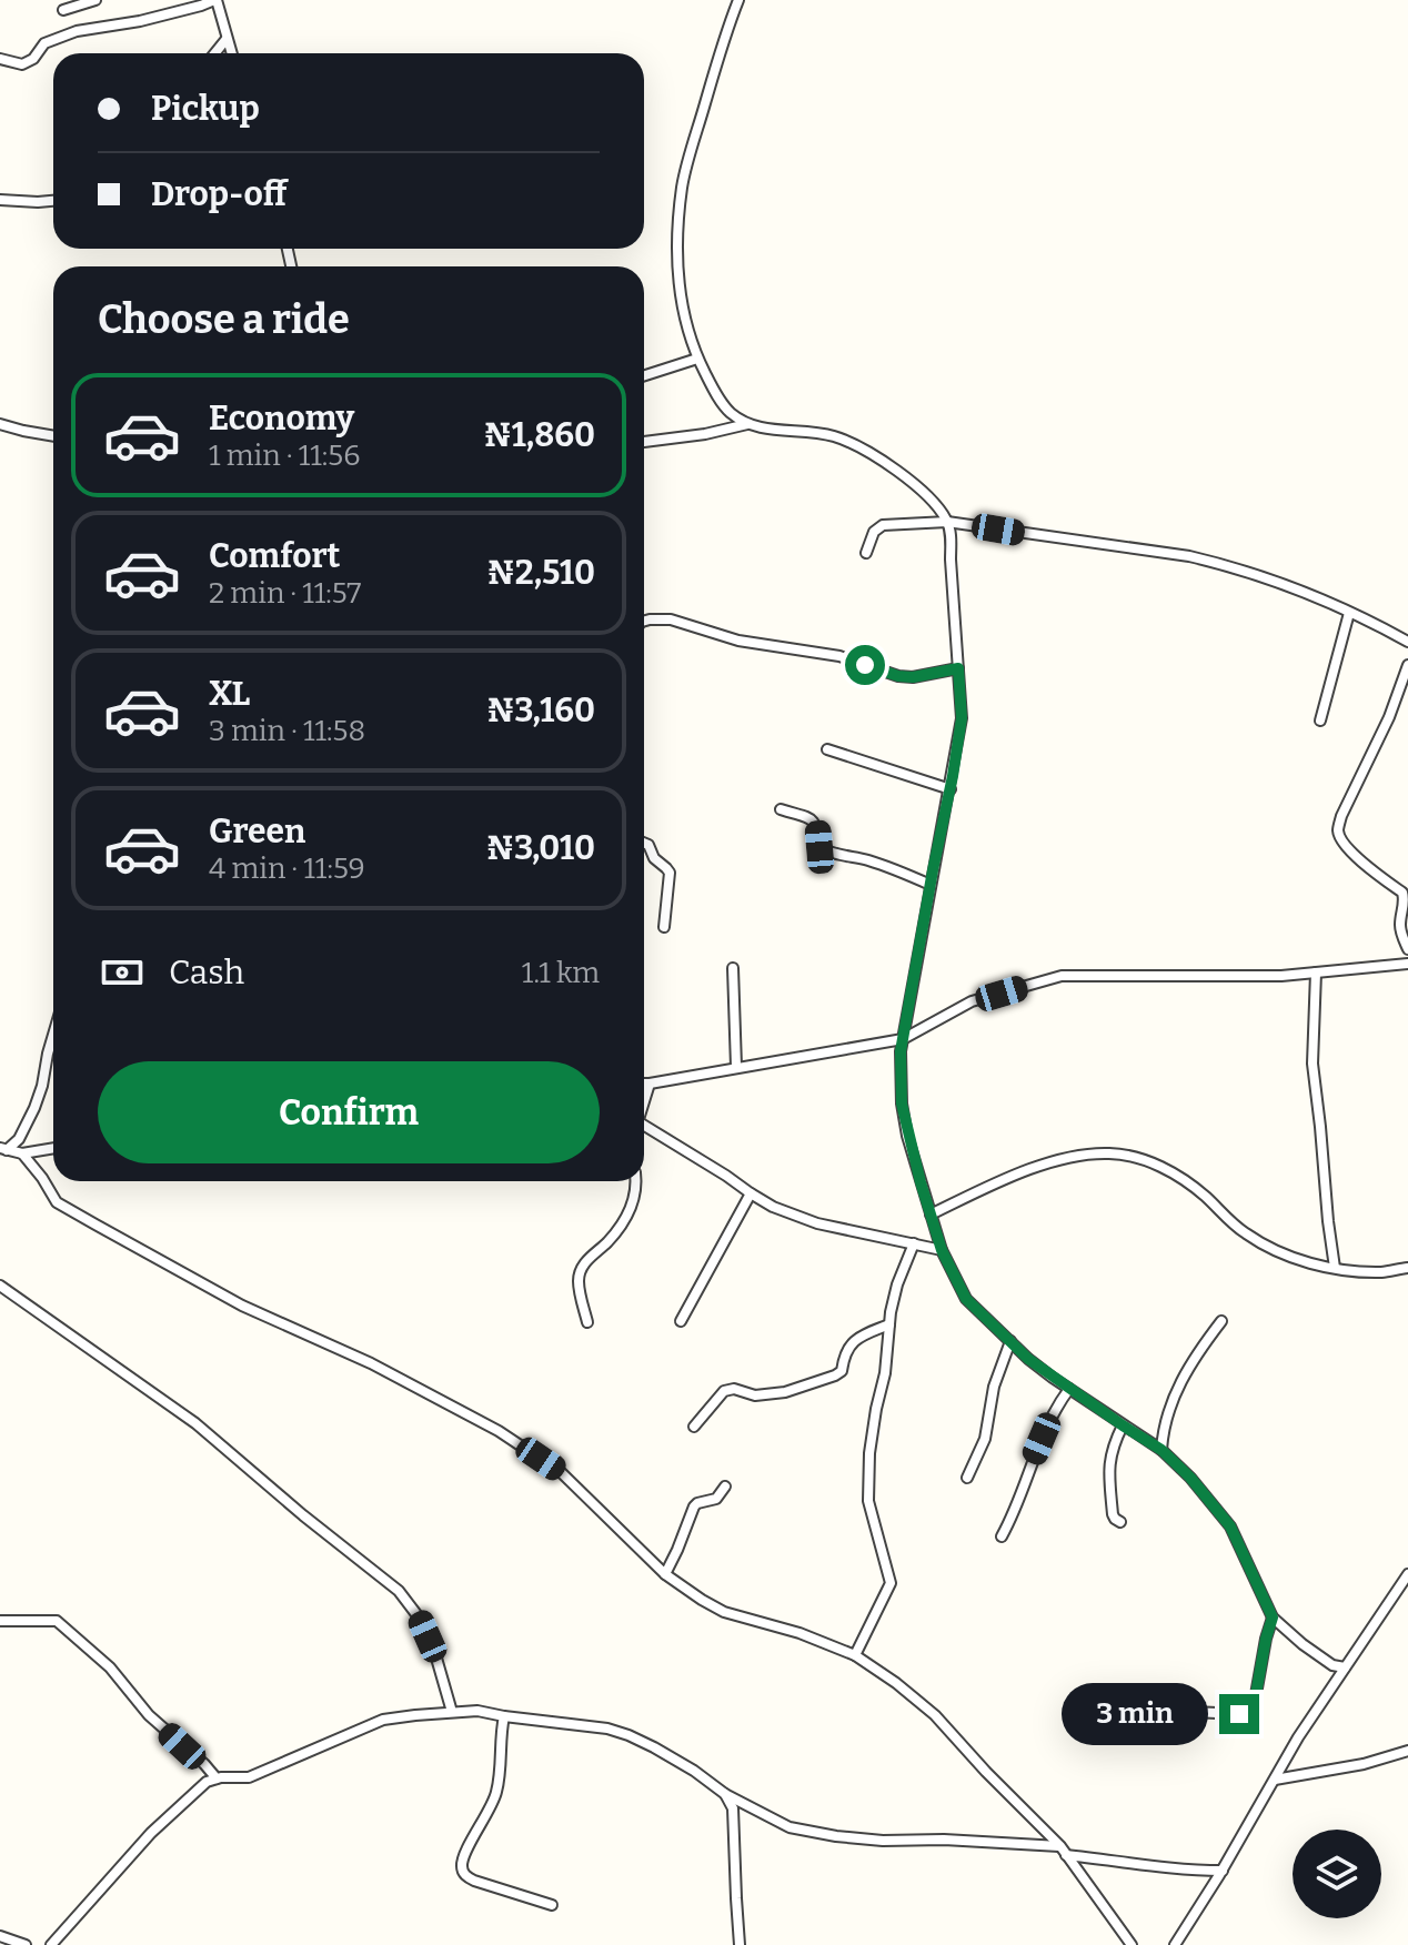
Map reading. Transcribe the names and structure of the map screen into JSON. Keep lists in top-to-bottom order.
{
  "page": {
    "banner": ["Pickup", "Drop-off"],
    "heading": "Choose a ride",
    "list": [
      {
        "name": "Economy",
        "note": "1 min · 11:56",
        "value": "₦1,860"
      },
      {
        "name": "Comfort",
        "note": "2 min · 11:57",
        "value": "₦2,510"
      },
      {
        "name": "XL",
        "note": "3 min · 11:58",
        "value": "₦3,160"
      },
      {
        "name": "Green",
        "note": "4 min · 11:59",
        "value": "₦3,010"
      }
    ],
    "pay": ["Cash", "1.1 km"],
    "buttons": "Confirm",
    "bubble": "3 min"
  }
}
